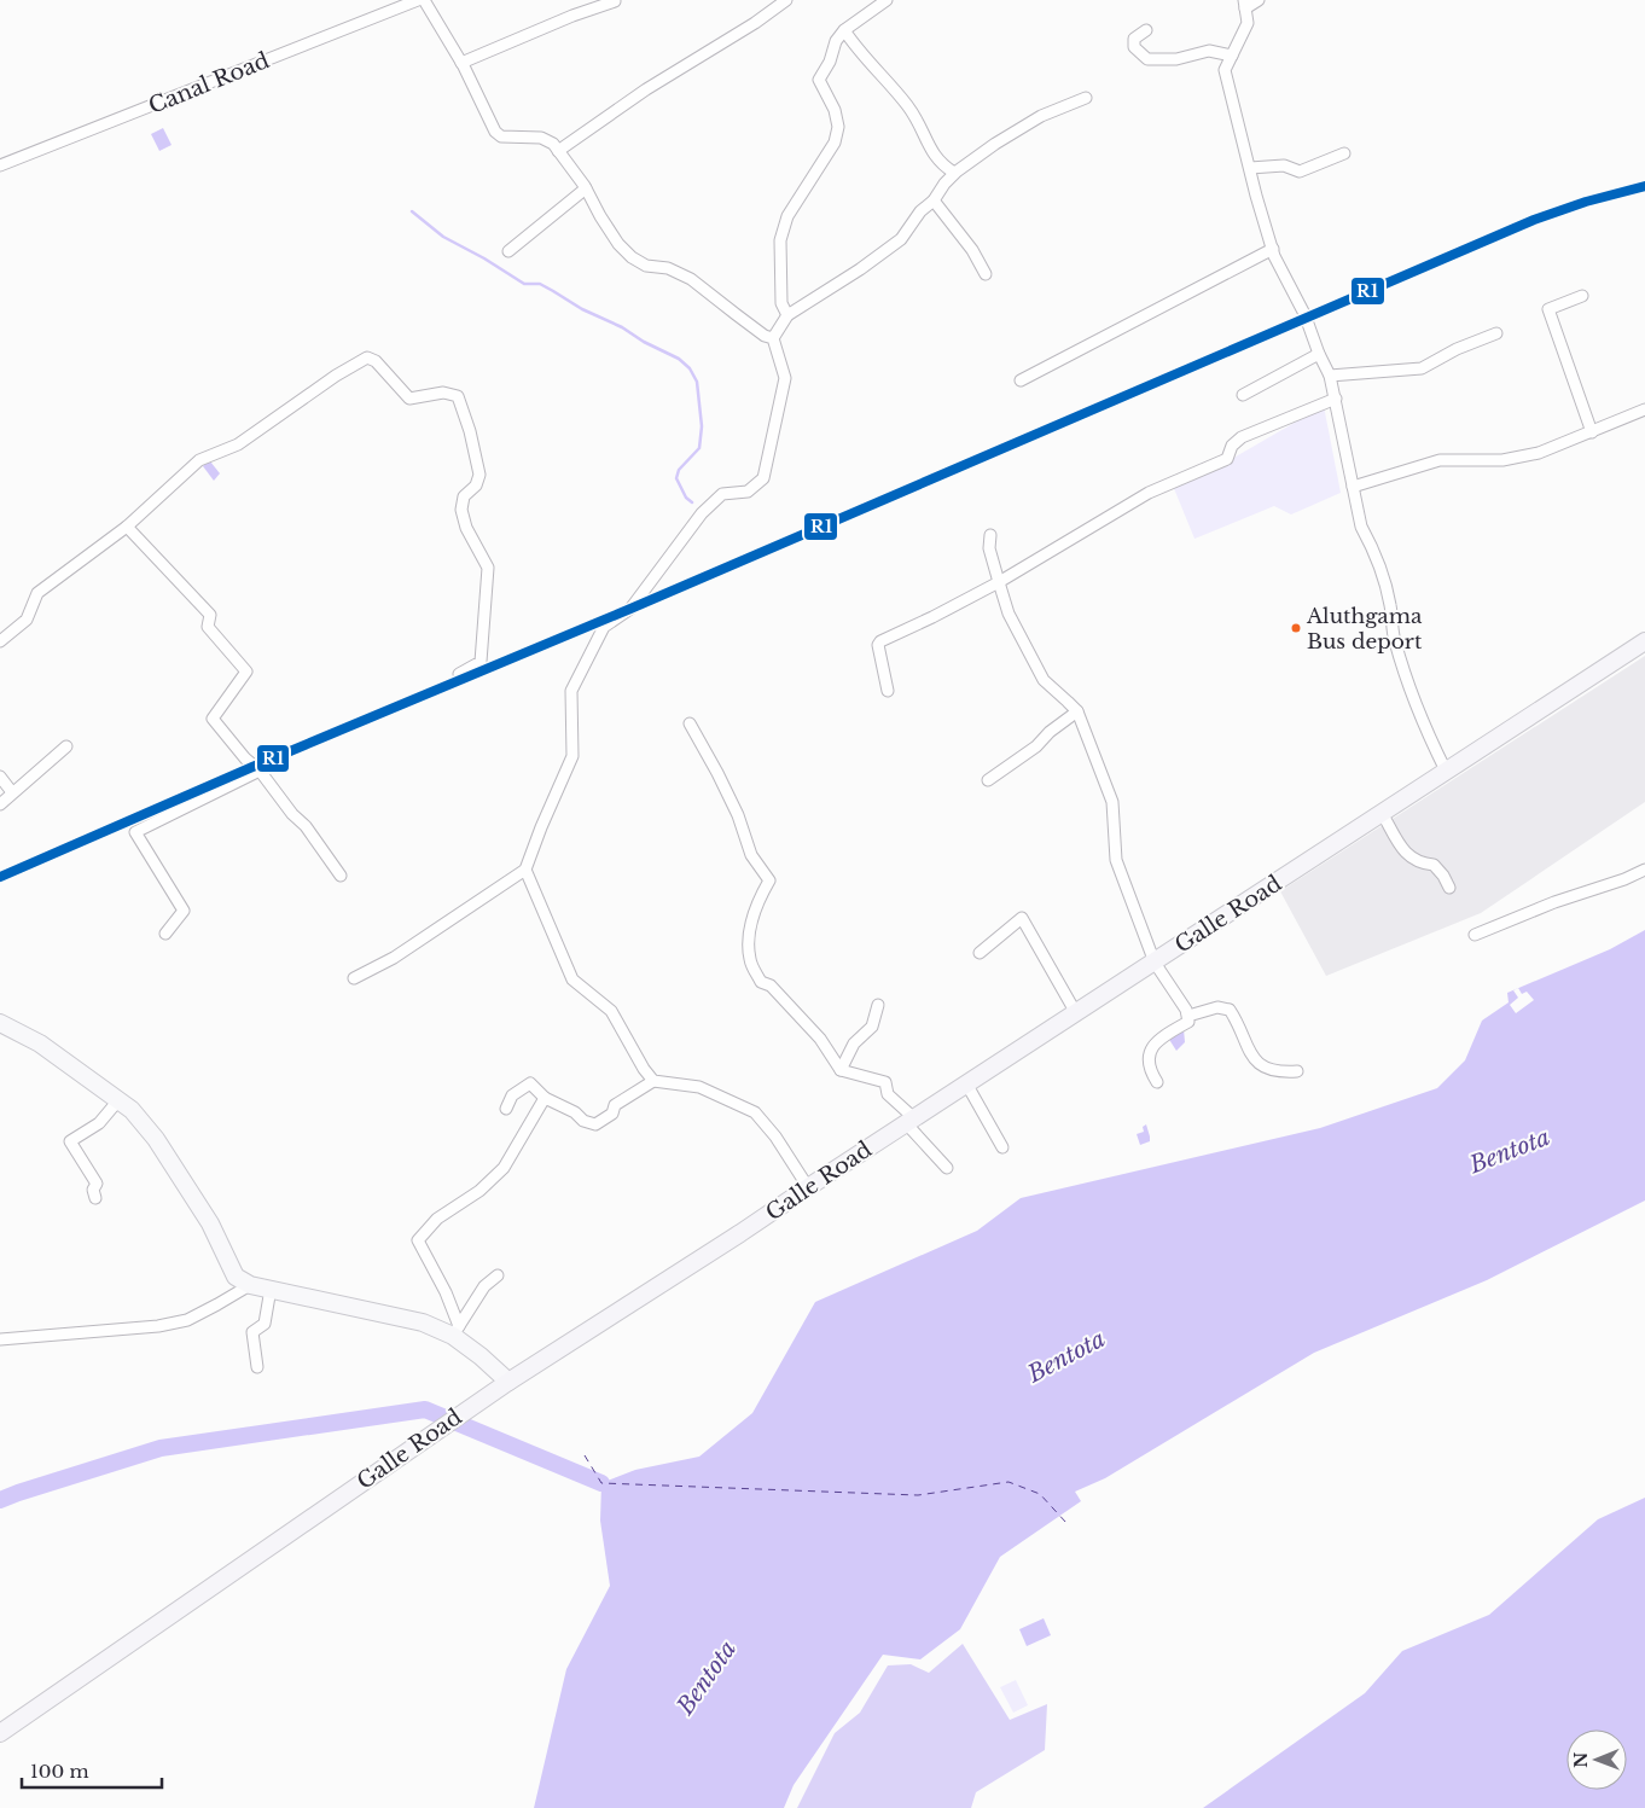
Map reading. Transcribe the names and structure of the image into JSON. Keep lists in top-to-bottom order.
{
  "streets": {
    "highway": ["Galle Road"],
    "street": ["Canal Road"]
  },
  "water": ["Bentota"],
  "places": ["Aluthgama Bus deport"],
  "lines": ["transit line R1"],
  "scale_bar": "100 m",
  "north": "left"
}
